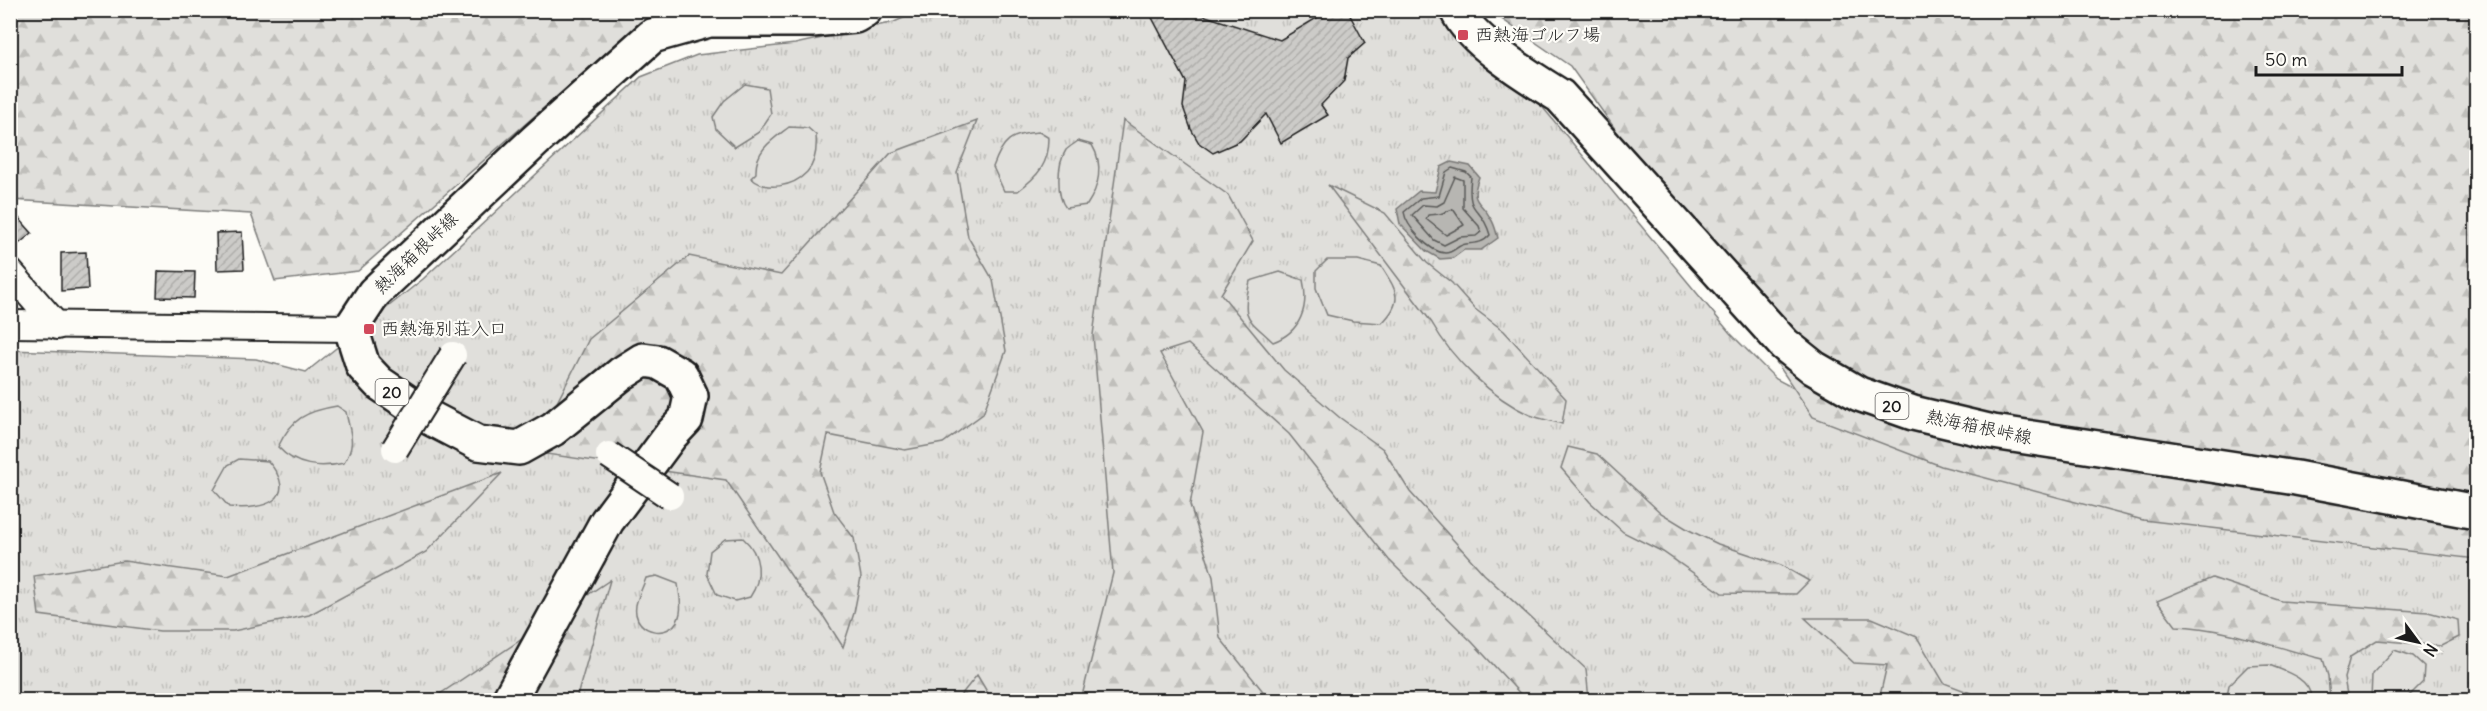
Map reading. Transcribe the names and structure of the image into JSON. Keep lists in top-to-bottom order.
{
  "streets": {
    "main road": ["熱海箱根峠線", "20"]
  },
  "crossings": [
    ["熱海箱根峠線", "20"]
  ],
  "places": {
    "transit": ["西熱海ゴルフ場", "西熱海別荘入口"]
  },
  "scale_bar": "50 m",
  "north": "bottom right"
}
